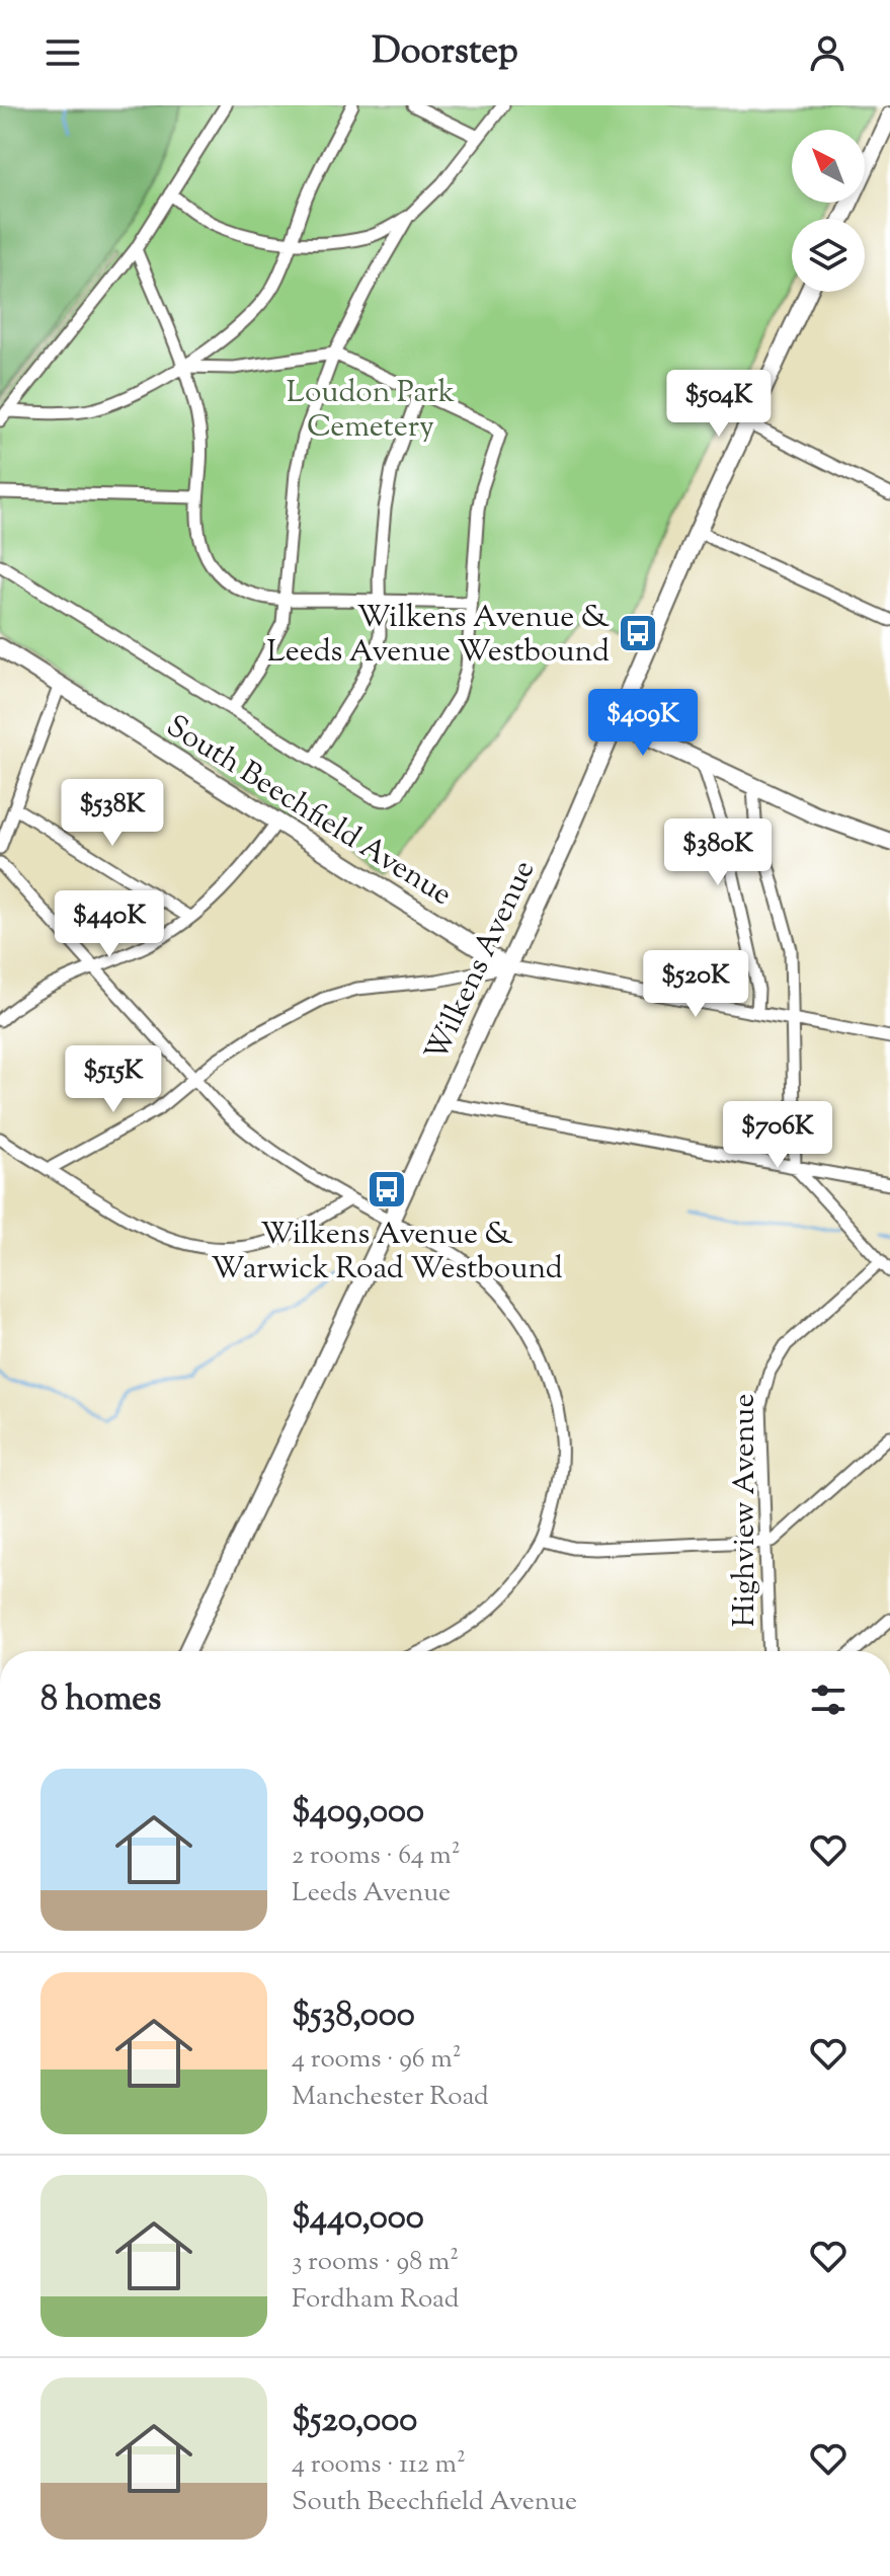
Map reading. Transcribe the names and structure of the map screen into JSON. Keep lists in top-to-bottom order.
{
  "streets": {
    "main road": ["South Beechfield Avenue", "Wilkens Avenue"],
    "street": ["Highview Avenue"]
  },
  "crossings": [
    ["South Beechfield Avenue", "Wilkens Avenue"]
  ],
  "parks": ["Loudon Park Cemetery"],
  "places": {
    "bus stop": ["Wilkens Avenue & Leeds Avenue Westbound", "Wilkens Avenue & Warwick Road Westbound"]
  },
  "north": "top left",
  "page": {
    "header": "Doorstep",
    "price": [
      "$504K",
      "$409K",
      "$538K",
      "$380K",
      "$440K",
      "$520K",
      "$515K",
      "$706K"
    ],
    "heading": "8 homes",
    "list": [
      {
        "name": "$409,000",
        "note": "2 rooms · 64 m² · Leeds Avenue"
      },
      {
        "name": "$538,000",
        "note": "4 rooms · 96 m² · Manchester Road"
      },
      {
        "name": "$440,000",
        "note": "3 rooms · 98 m² · Fordham Road"
      },
      {
        "name": "$520,000",
        "note": "4 rooms · 112 m² · South Beechfield Avenue"
      }
    ]
  }
}
